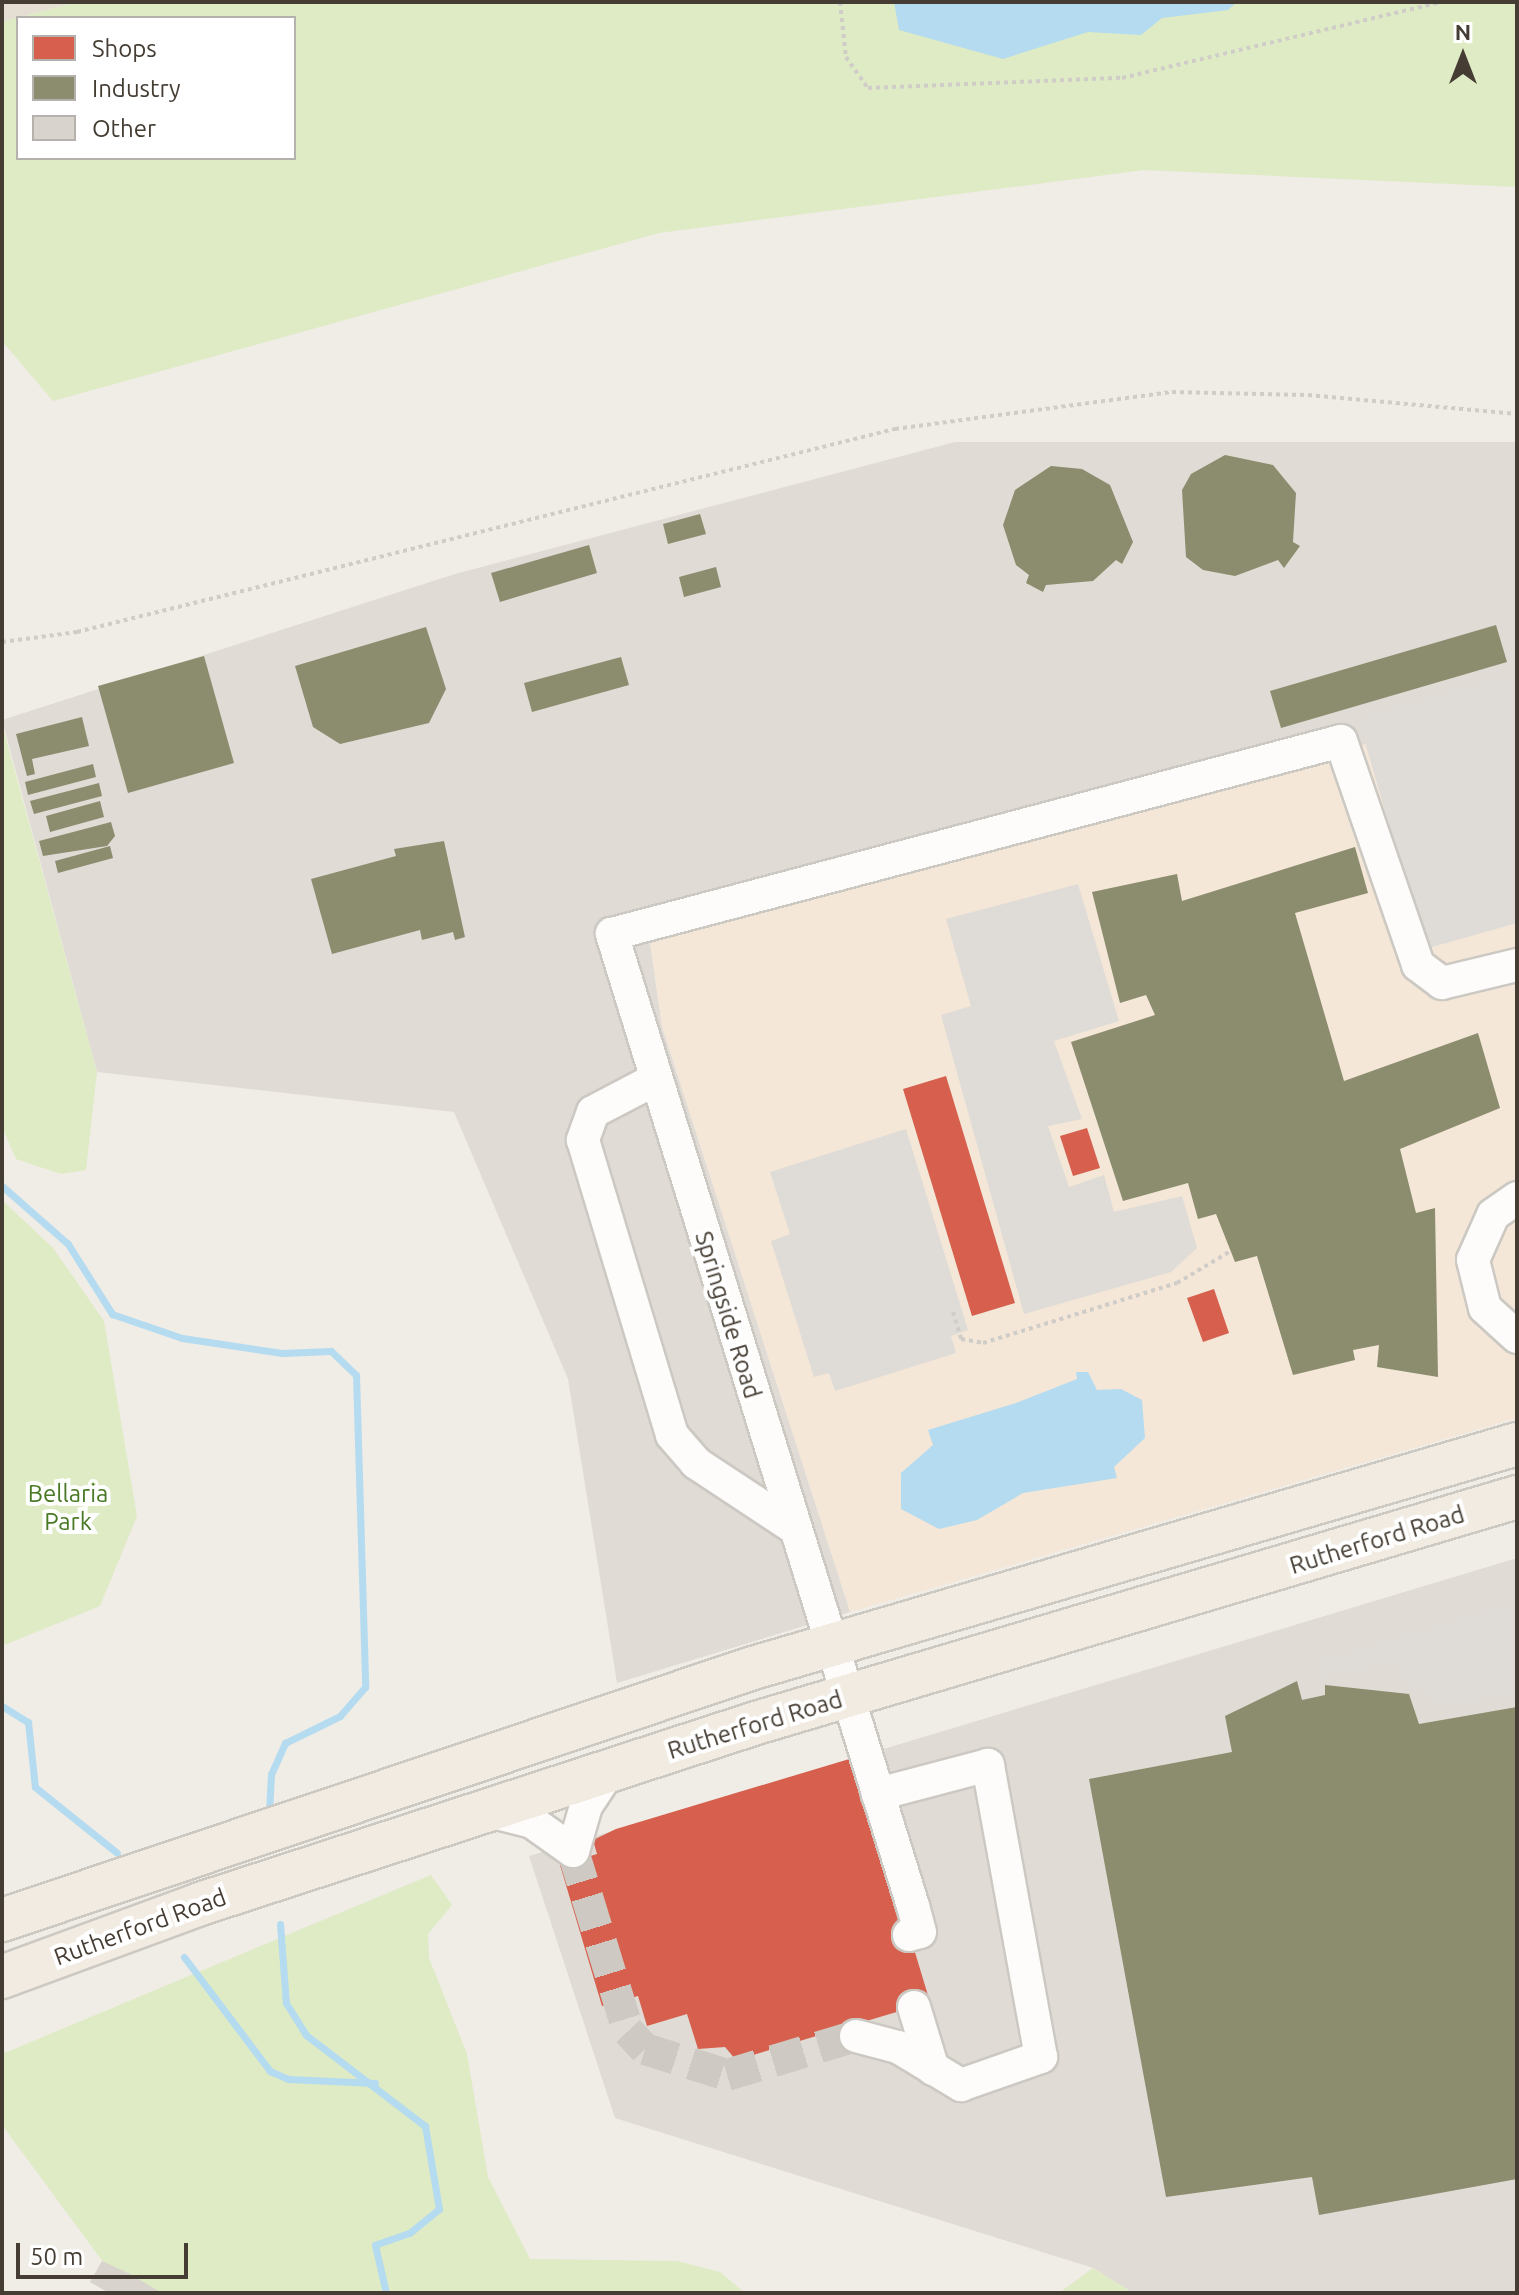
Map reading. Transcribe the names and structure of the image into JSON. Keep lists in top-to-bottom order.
{
  "streets": {
    "main road": ["Rutherford Road"],
    "lane": ["Springside Road"]
  },
  "crossings": [
    ["Springside Road", "Rutherford Road"]
  ],
  "parks": ["Bellaria Park"],
  "legend": ["Shops", "Industry", "Other"],
  "scale_bar": "50 m",
  "north": "top"
}
